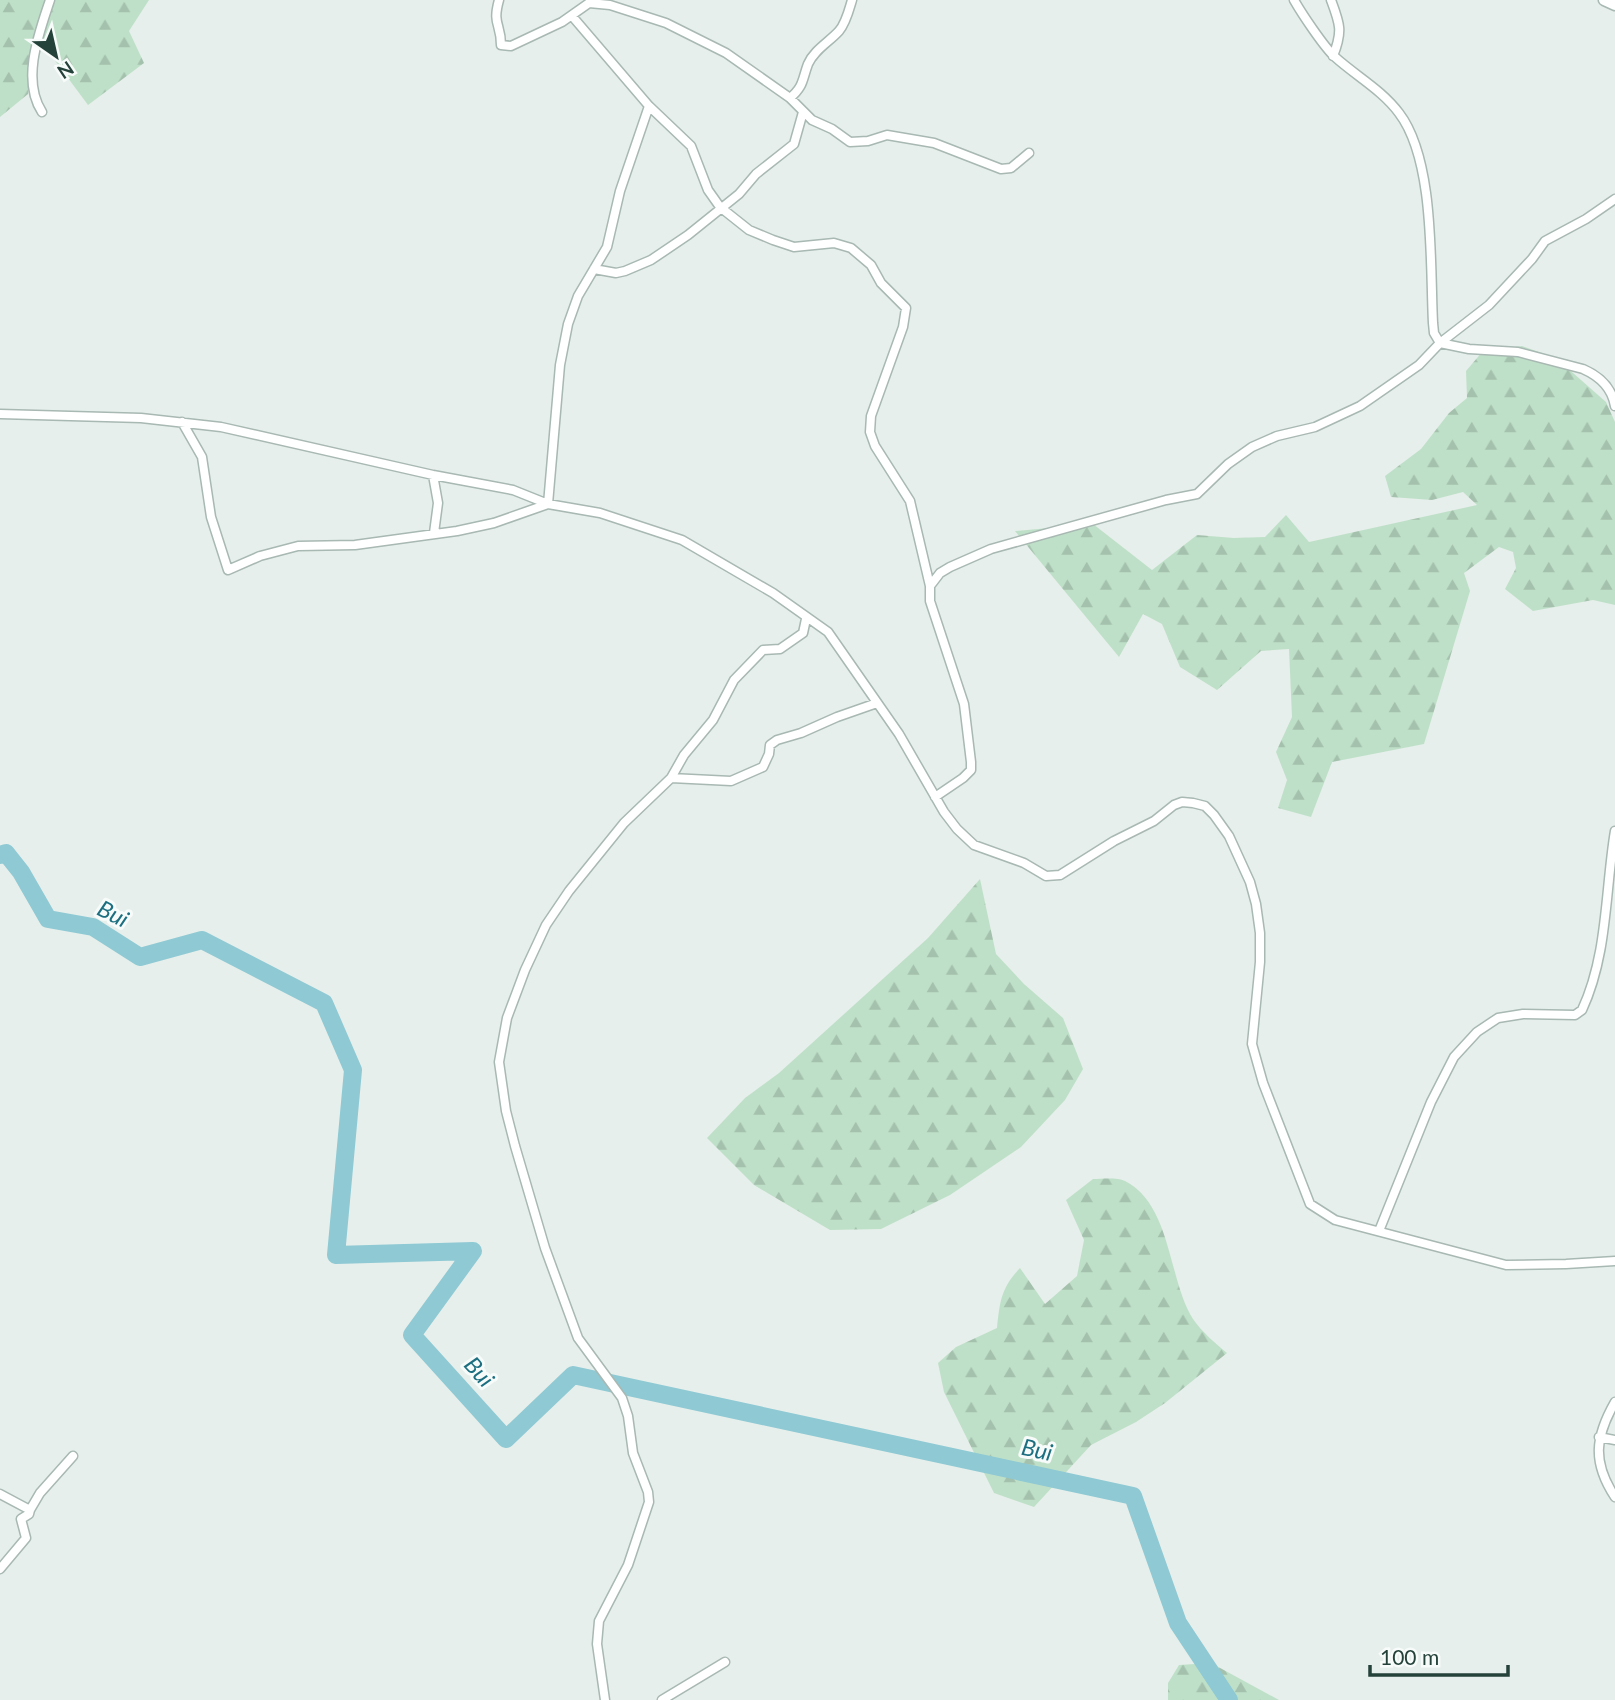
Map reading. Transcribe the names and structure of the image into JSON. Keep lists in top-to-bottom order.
{
  "water": ["Bui"],
  "scale_bar": "100 m",
  "north": "bottom right"
}
